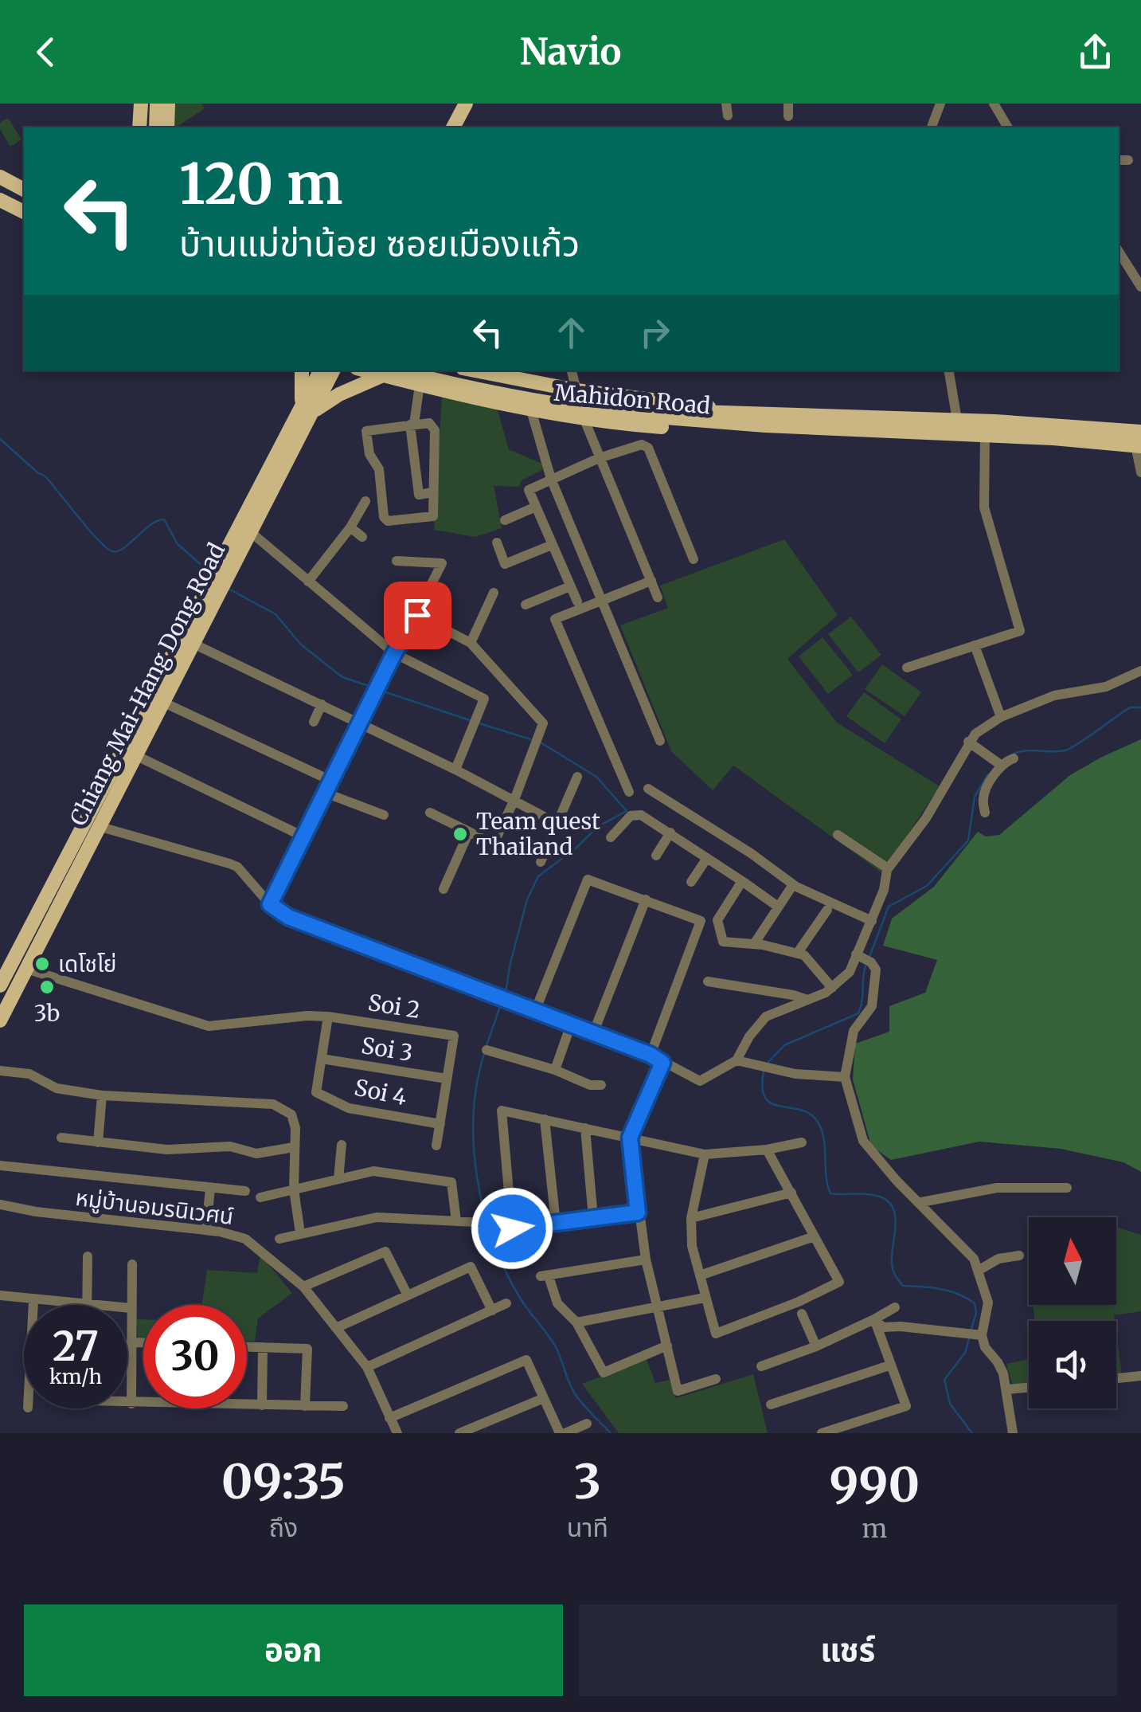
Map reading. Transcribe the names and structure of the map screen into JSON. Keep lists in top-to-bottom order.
{
  "streets": {
    "main road": ["Mahidon Road", "Chiang Mai-Hang Dong Road"],
    "street": [
      "Soi 2",
      "Soi 3",
      "Soi 4",
      "หมู่บ้านอมรนิเวศน์"
    ]
  },
  "crossings": [
    ["Chiang Mai-Hang Dong Road", "Soi 2"],
    ["Soi 2", "Soi 3"],
    ["Soi 3", "Soi 4"]
  ],
  "places": ["Team quest Thailand", "เดโชโย่", "3b"],
  "north": "top",
  "page": {
    "header": "Navio",
    "turn": ["120 m", "บ้านแม่ข่าน้อย ซอยเมืองแก้ว"],
    "speed": "27 km/h",
    "limit": "30",
    "eta": [
      "09:35",
      "ถึง",
      "3",
      "นาที",
      "990",
      "m"
    ],
    "buttons": ["ออก", "แชร์"]
  }
}
